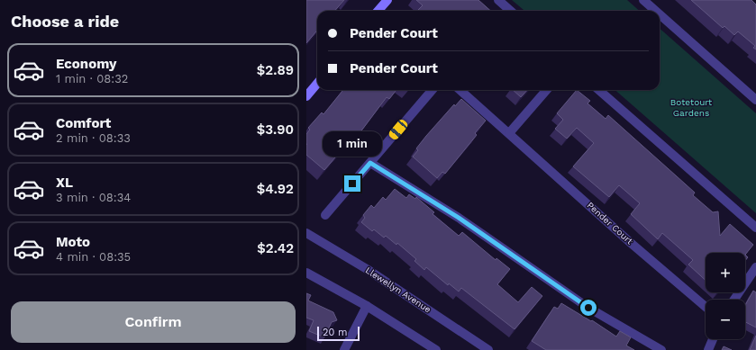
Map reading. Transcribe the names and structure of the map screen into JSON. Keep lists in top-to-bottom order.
{
  "streets": {
    "street": ["Pender Court", "Llewellyn Avenue"]
  },
  "parks": ["Botetourt Gardens"],
  "scale_bar": "20 m",
  "page": {
    "heading": "Choose a ride",
    "banner": ["Pender Court", "Pender Court"],
    "list": [
      {
        "name": "Economy",
        "note": "1 min · 08:32",
        "value": "$2.89"
      },
      {
        "name": "Comfort",
        "note": "2 min · 08:33",
        "value": "$3.90"
      },
      {
        "name": "XL",
        "note": "3 min · 08:34",
        "value": "$4.92"
      },
      {
        "name": "Moto",
        "note": "4 min · 08:35",
        "value": "$2.42"
      }
    ],
    "bubble": "1 min",
    "map_buttons": ["+", "−"],
    "buttons": "Confirm",
    "scale": "20 m"
  }
}
